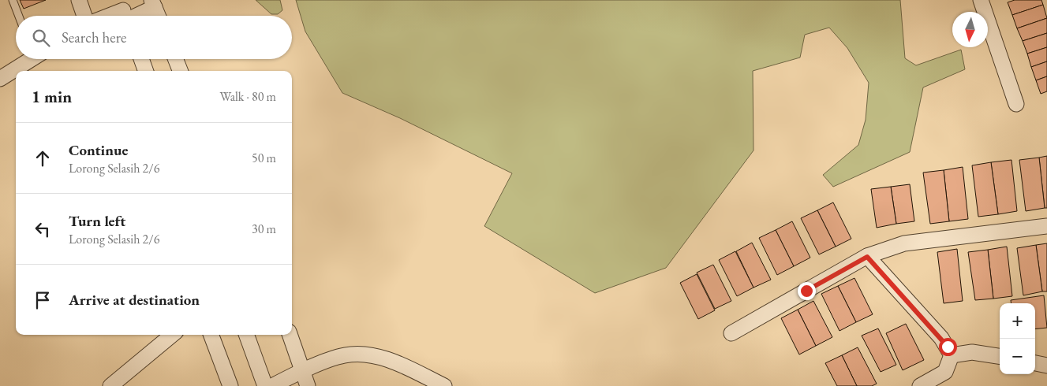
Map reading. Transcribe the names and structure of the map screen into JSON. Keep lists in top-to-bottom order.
{
  "north": "bottom",
  "page": {
    "search": "Search here",
    "heading": ["1 min", "Walk · 80 m"],
    "list": [
      ["Continue", "Lorong Selasih 2/6", "50 m"],
      ["Turn left", "Lorong Selasih 2/6", "30 m"],
      "Arrive at destination"
    ],
    "map_buttons": ["+", "−"]
  }
}
